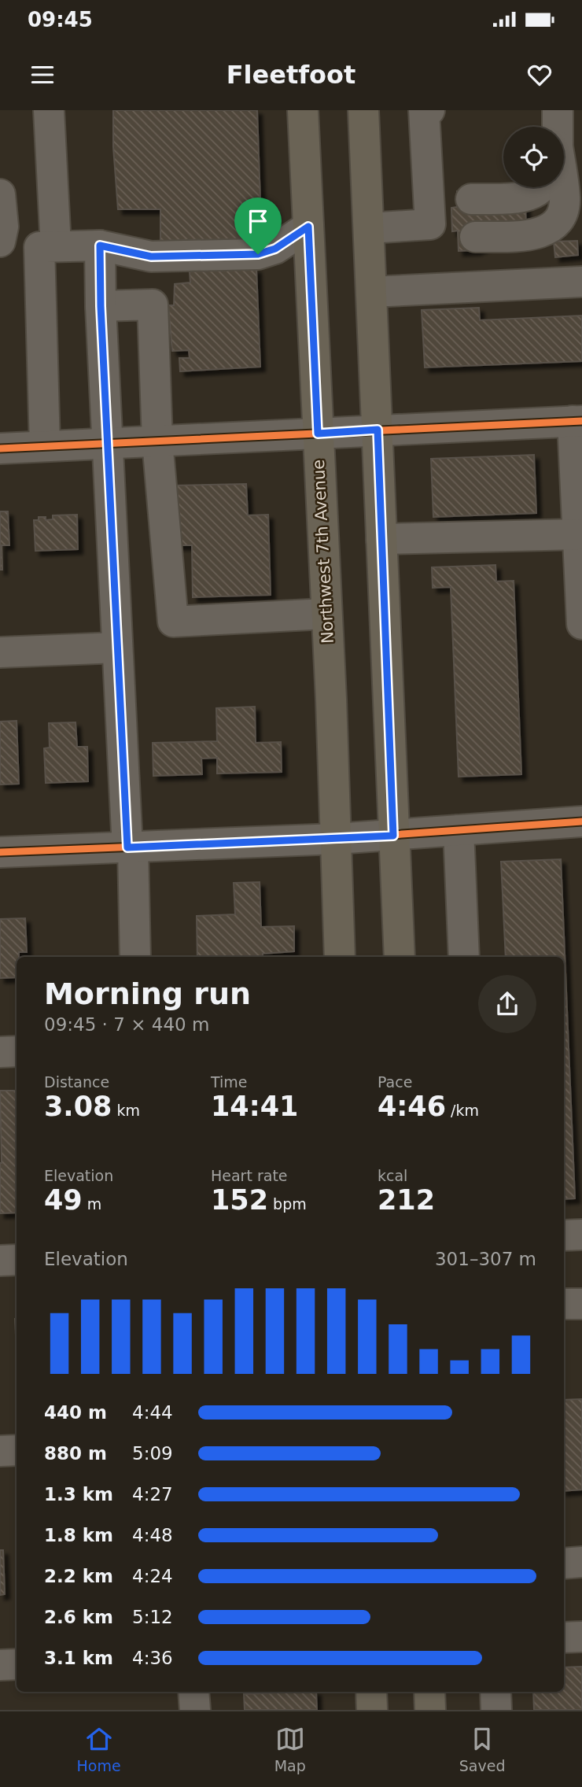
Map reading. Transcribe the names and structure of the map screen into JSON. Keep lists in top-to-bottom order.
{
  "streets": {
    "main road": ["Northwest 7th Avenue"]
  },
  "page": {
    "status": "09:45",
    "header": "Fleetfoot",
    "heading": ["Morning run", "09:45 · 7 × 440 m"],
    "stats": [
      ["Distance", "3.08 km"],
      ["Time", "14:41"],
      ["Pace", "4:46 /km"],
      ["Elevation", "49 m"],
      ["Heart rate", "152 bpm"],
      ["kcal", "212"]
    ],
    "chart": ["Elevation", "301–307 m"],
    "list": [
      {
        "name": "440 m",
        "note": "4:44"
      },
      {
        "name": "880 m",
        "note": "5:09"
      },
      {
        "name": "1.3 km",
        "note": "4:27"
      },
      {
        "name": "1.8 km",
        "note": "4:48"
      },
      {
        "name": "2.2 km",
        "note": "4:24"
      },
      {
        "name": "2.6 km",
        "note": "5:12"
      },
      {
        "name": "3.1 km",
        "note": "4:36"
      }
    ],
    "tabs": ["Home", "Map", "Saved"]
  }
}
